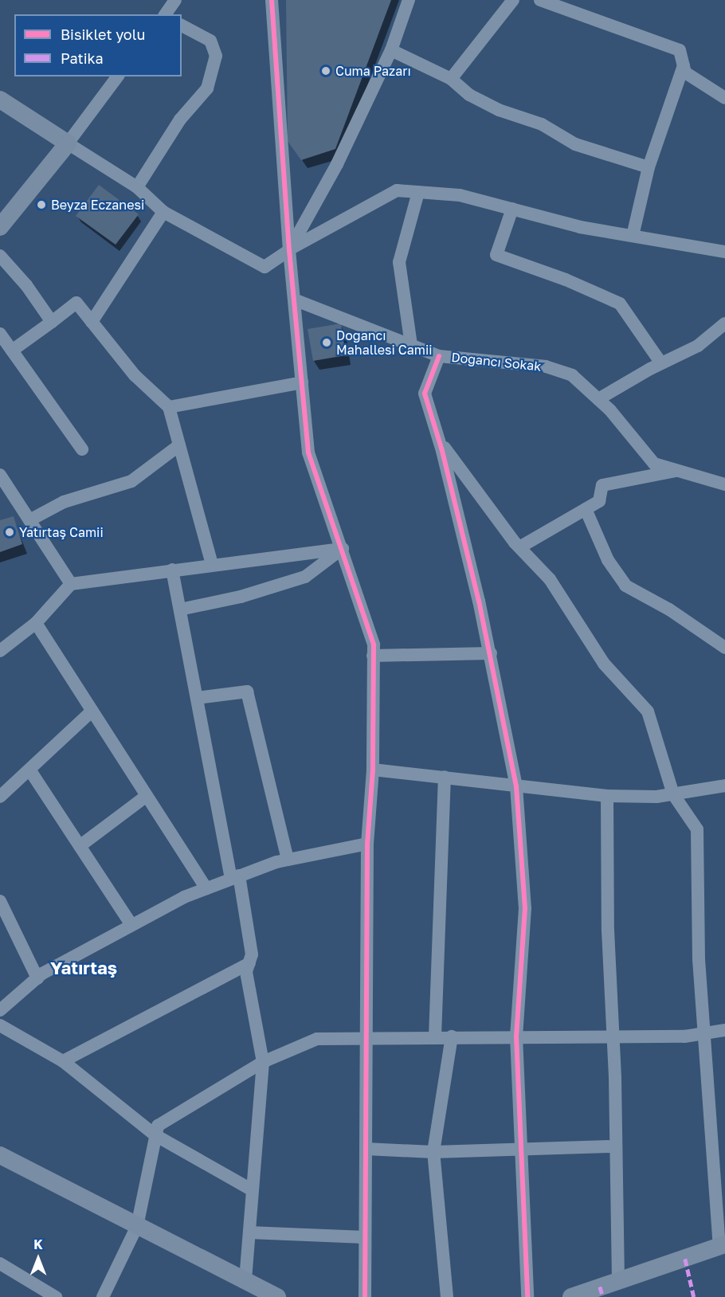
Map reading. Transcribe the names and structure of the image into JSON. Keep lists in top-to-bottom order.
{
  "streets": {
    "street": ["Doğancı Sokak"]
  },
  "districts": ["Yatırtaş"],
  "places": [
    "Cuma Pazarı",
    "Beyza Eczanesi",
    "Doğancı Mahallesi Camii",
    "Yatırtaş Camii"
  ],
  "legend": ["Bisiklet yolu", "Patika"],
  "north": "top"
}
